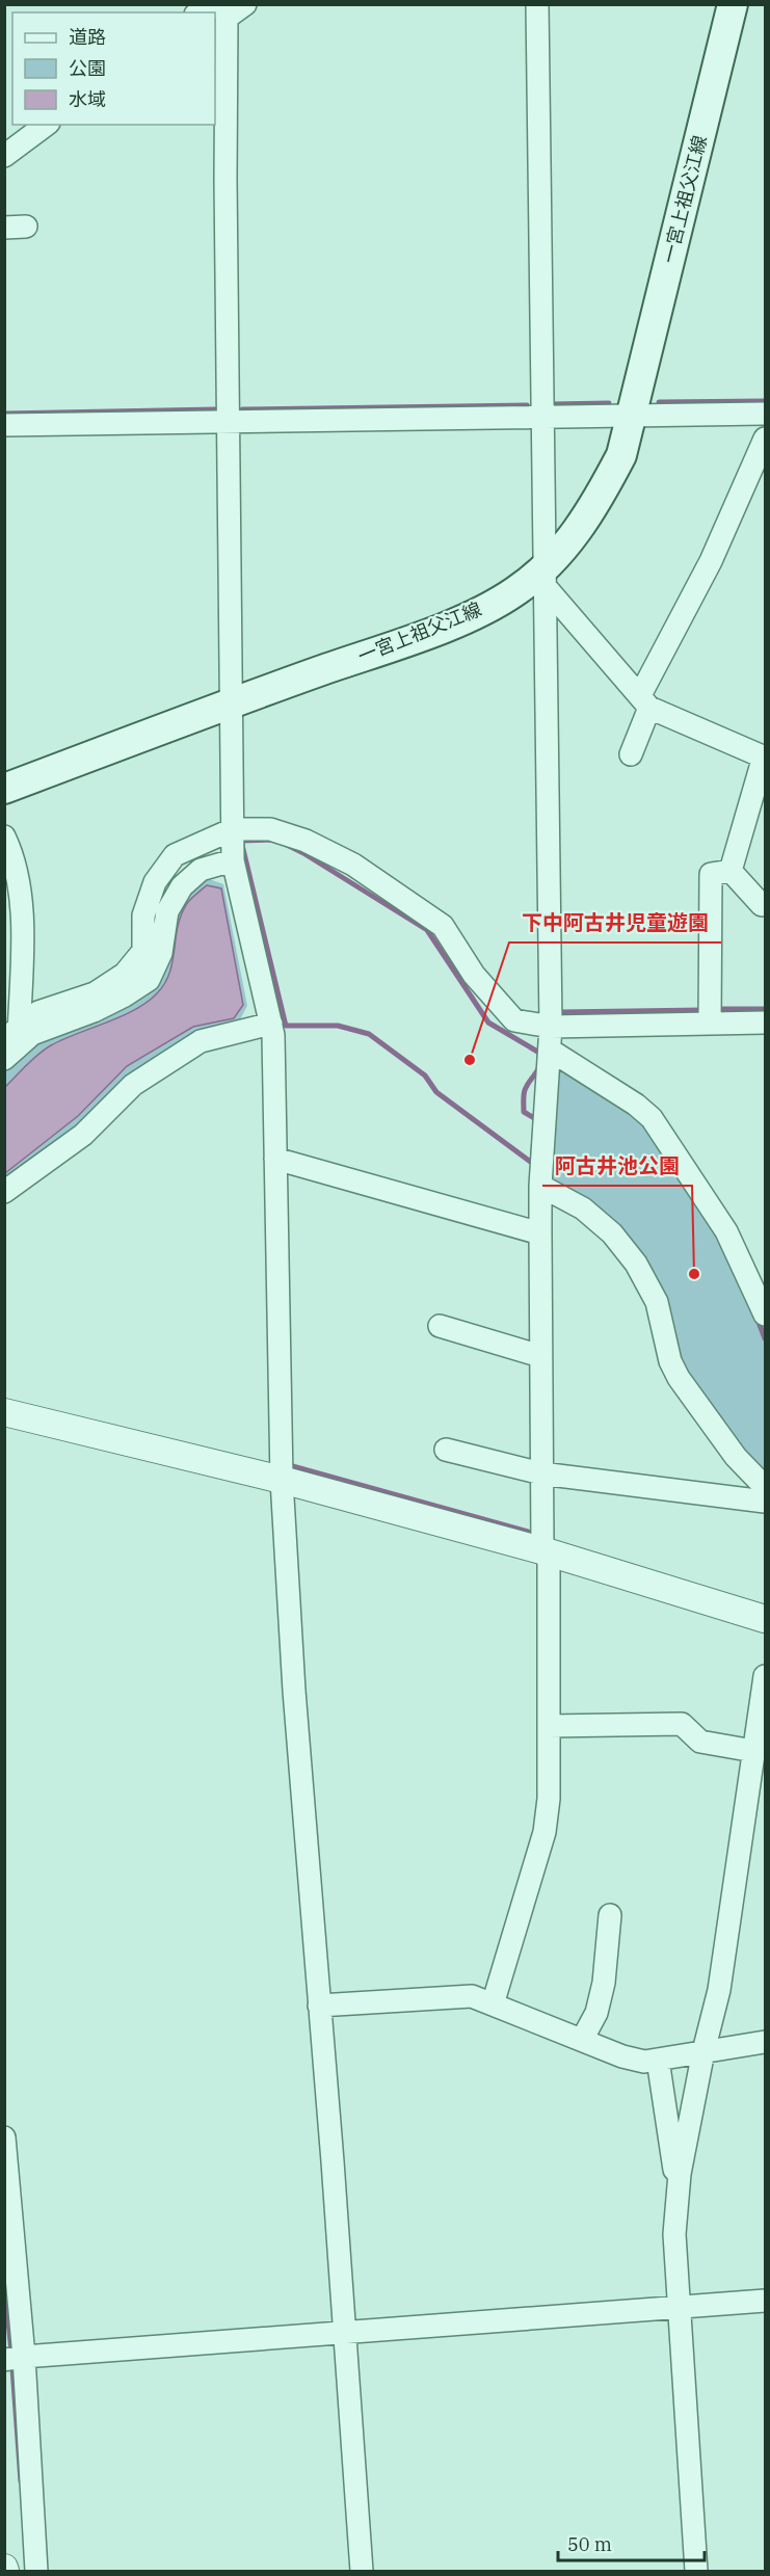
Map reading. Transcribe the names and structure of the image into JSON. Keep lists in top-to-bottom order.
{
  "streets": {
    "main road": ["一宮上祖父江線"]
  },
  "places": ["下中阿古井児童遊園", "阿古井池公園"],
  "legend": ["道路", "公園", "水域"],
  "scale_bar": "50 m"
}
